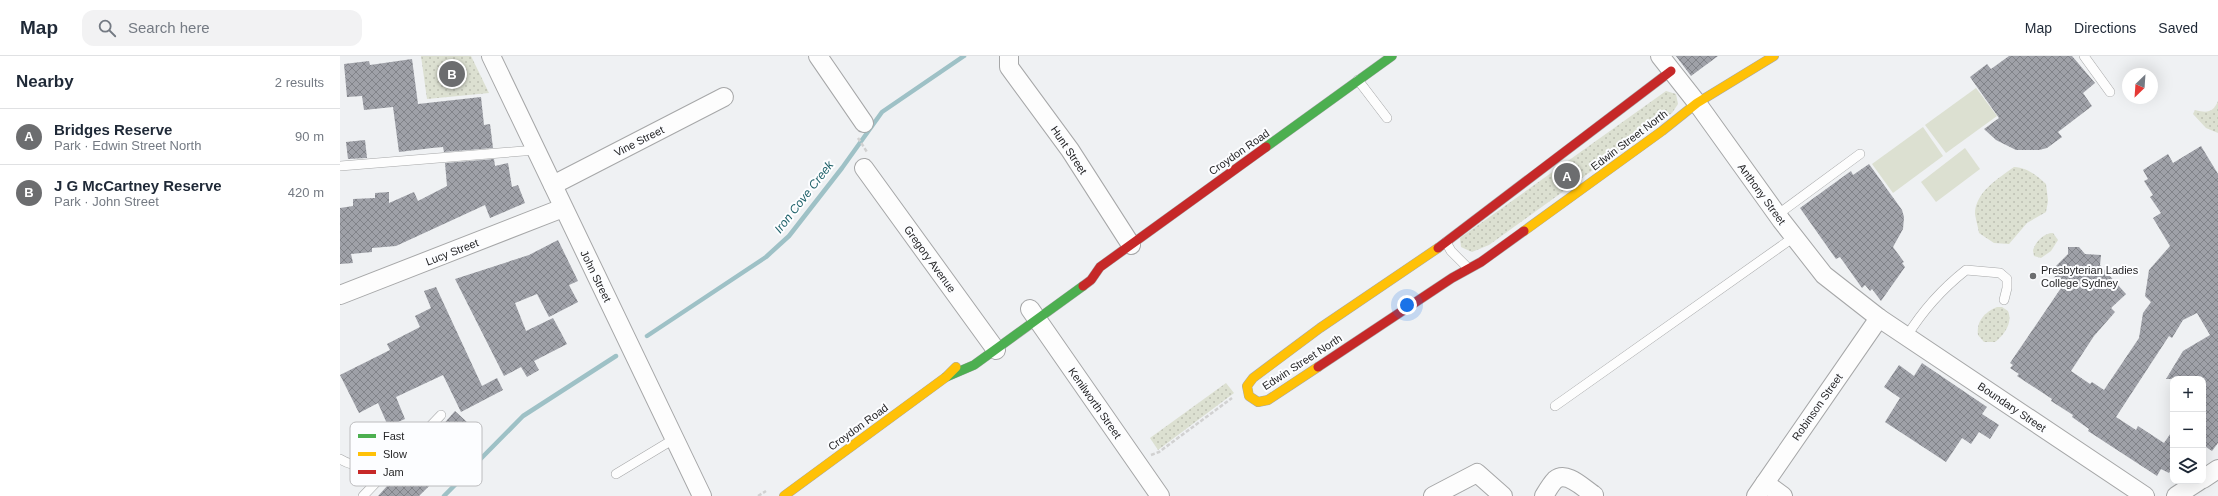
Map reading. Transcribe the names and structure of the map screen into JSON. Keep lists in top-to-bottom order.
{
  "streets": {
    "street": [
      "Edwin Street North",
      "Vine Street",
      "Hunt Street",
      "Croydon Road",
      "Anthony Street",
      "Lucy Street",
      "Gregory Avenue",
      "John Street",
      "Kenilworth Street",
      "Robinson Street",
      "Boundary Street"
    ]
  },
  "crossings": [
    ["Edwin Street North", "Anthony Street"],
    ["Vine Street", "John Street"],
    ["Hunt Street", "Croydon Road"],
    ["Croydon Road", "Gregory Avenue"],
    ["Croydon Road", "Kenilworth Street"],
    ["Anthony Street", "Robinson Street"],
    ["Anthony Street", "Boundary Street"],
    ["Lucy Street", "John Street"],
    ["Robinson Street", "Boundary Street"]
  ],
  "water": ["Iron Cove Creek"],
  "places": ["Presbyterian Ladies College Sydney"],
  "legend": ["Fast", "Slow", "Jam"],
  "north": "bottom left",
  "page": {
    "header": "Map",
    "search": "Search here",
    "nav": ["Map", "Directions", "Saved"],
    "heading": ["Nearby", "2 results"],
    "pins": ["B", "A"],
    "list": [
      {
        "mark": "A",
        "name": "Bridges Reserve",
        "note": "Park · Edwin Street North",
        "value": "90 m"
      },
      {
        "mark": "B",
        "name": "J G McCartney Reserve",
        "note": "Park · John Street",
        "value": "420 m"
      }
    ],
    "map_buttons": ["+", "−"]
  }
}
